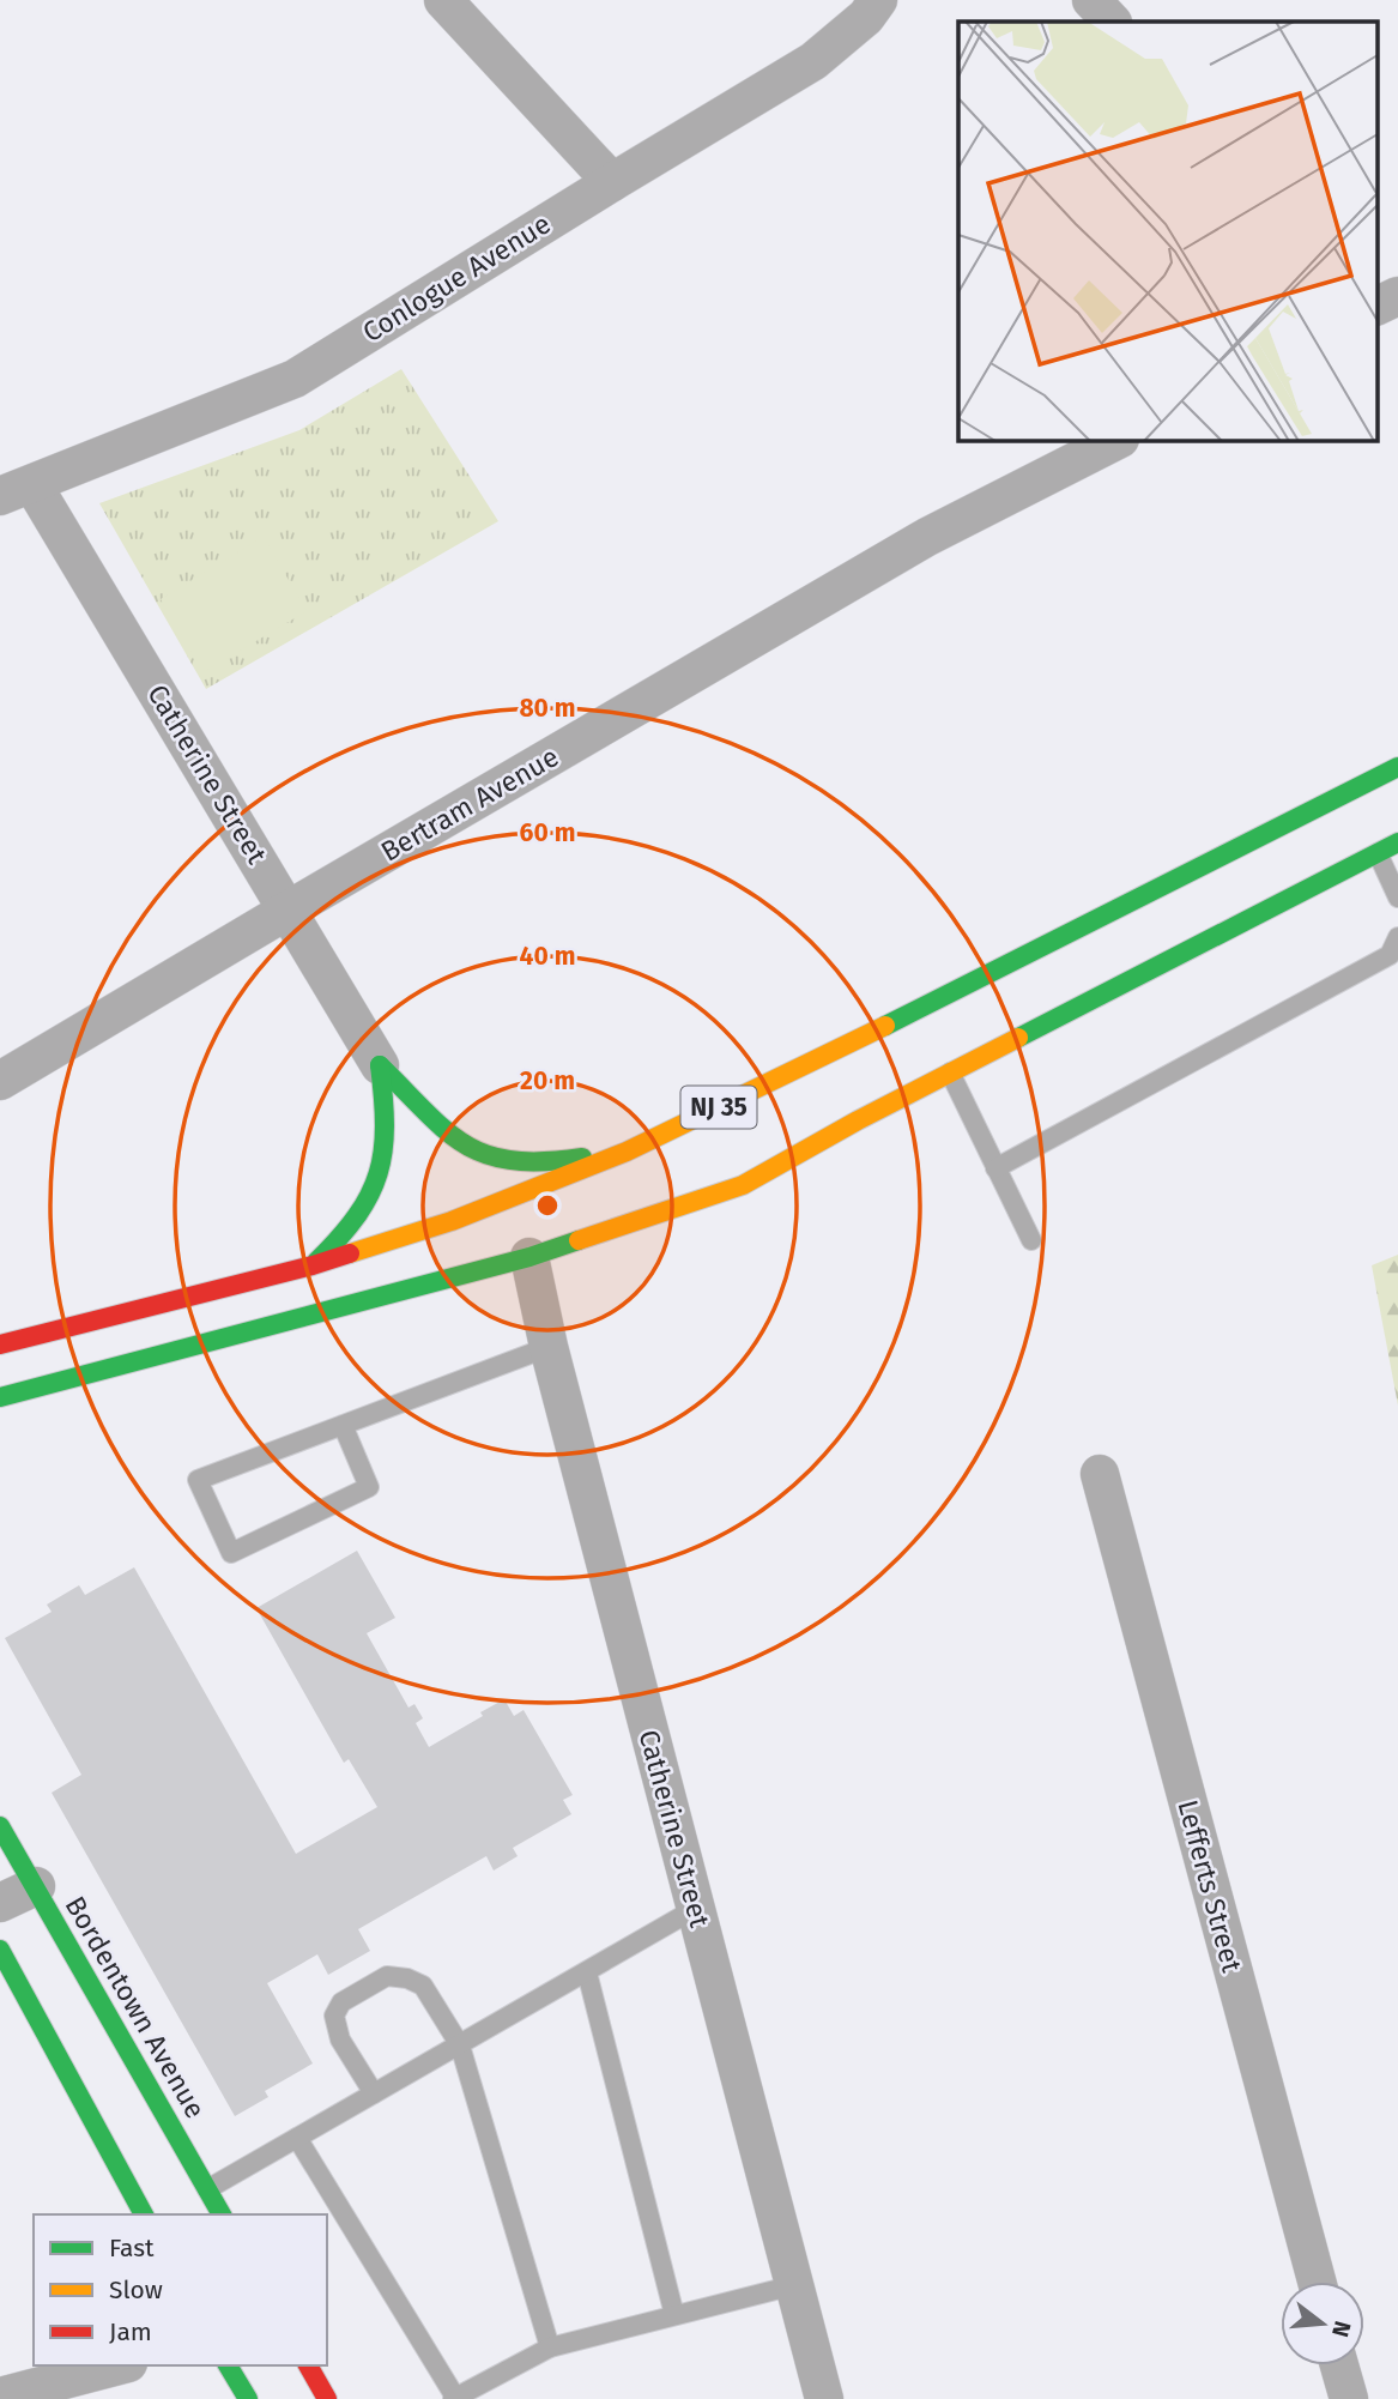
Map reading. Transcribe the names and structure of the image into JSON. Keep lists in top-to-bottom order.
{
  "streets": {
    "main road": ["NJ 35", "Bordentown Avenue"],
    "street": [
      "Conlogue Avenue",
      "Catherine Street",
      "Bertram Avenue",
      "Lefferts Street"
    ]
  },
  "crossings": [
    ["Conlogue Avenue", "Catherine Street"],
    ["Catherine Street", "Bertram Avenue"]
  ],
  "legend": ["Fast", "Slow", "Jam"],
  "north": "right",
  "rings": [
    "80 m",
    "60 m",
    "40 m",
    "20 m"
  ]
}
